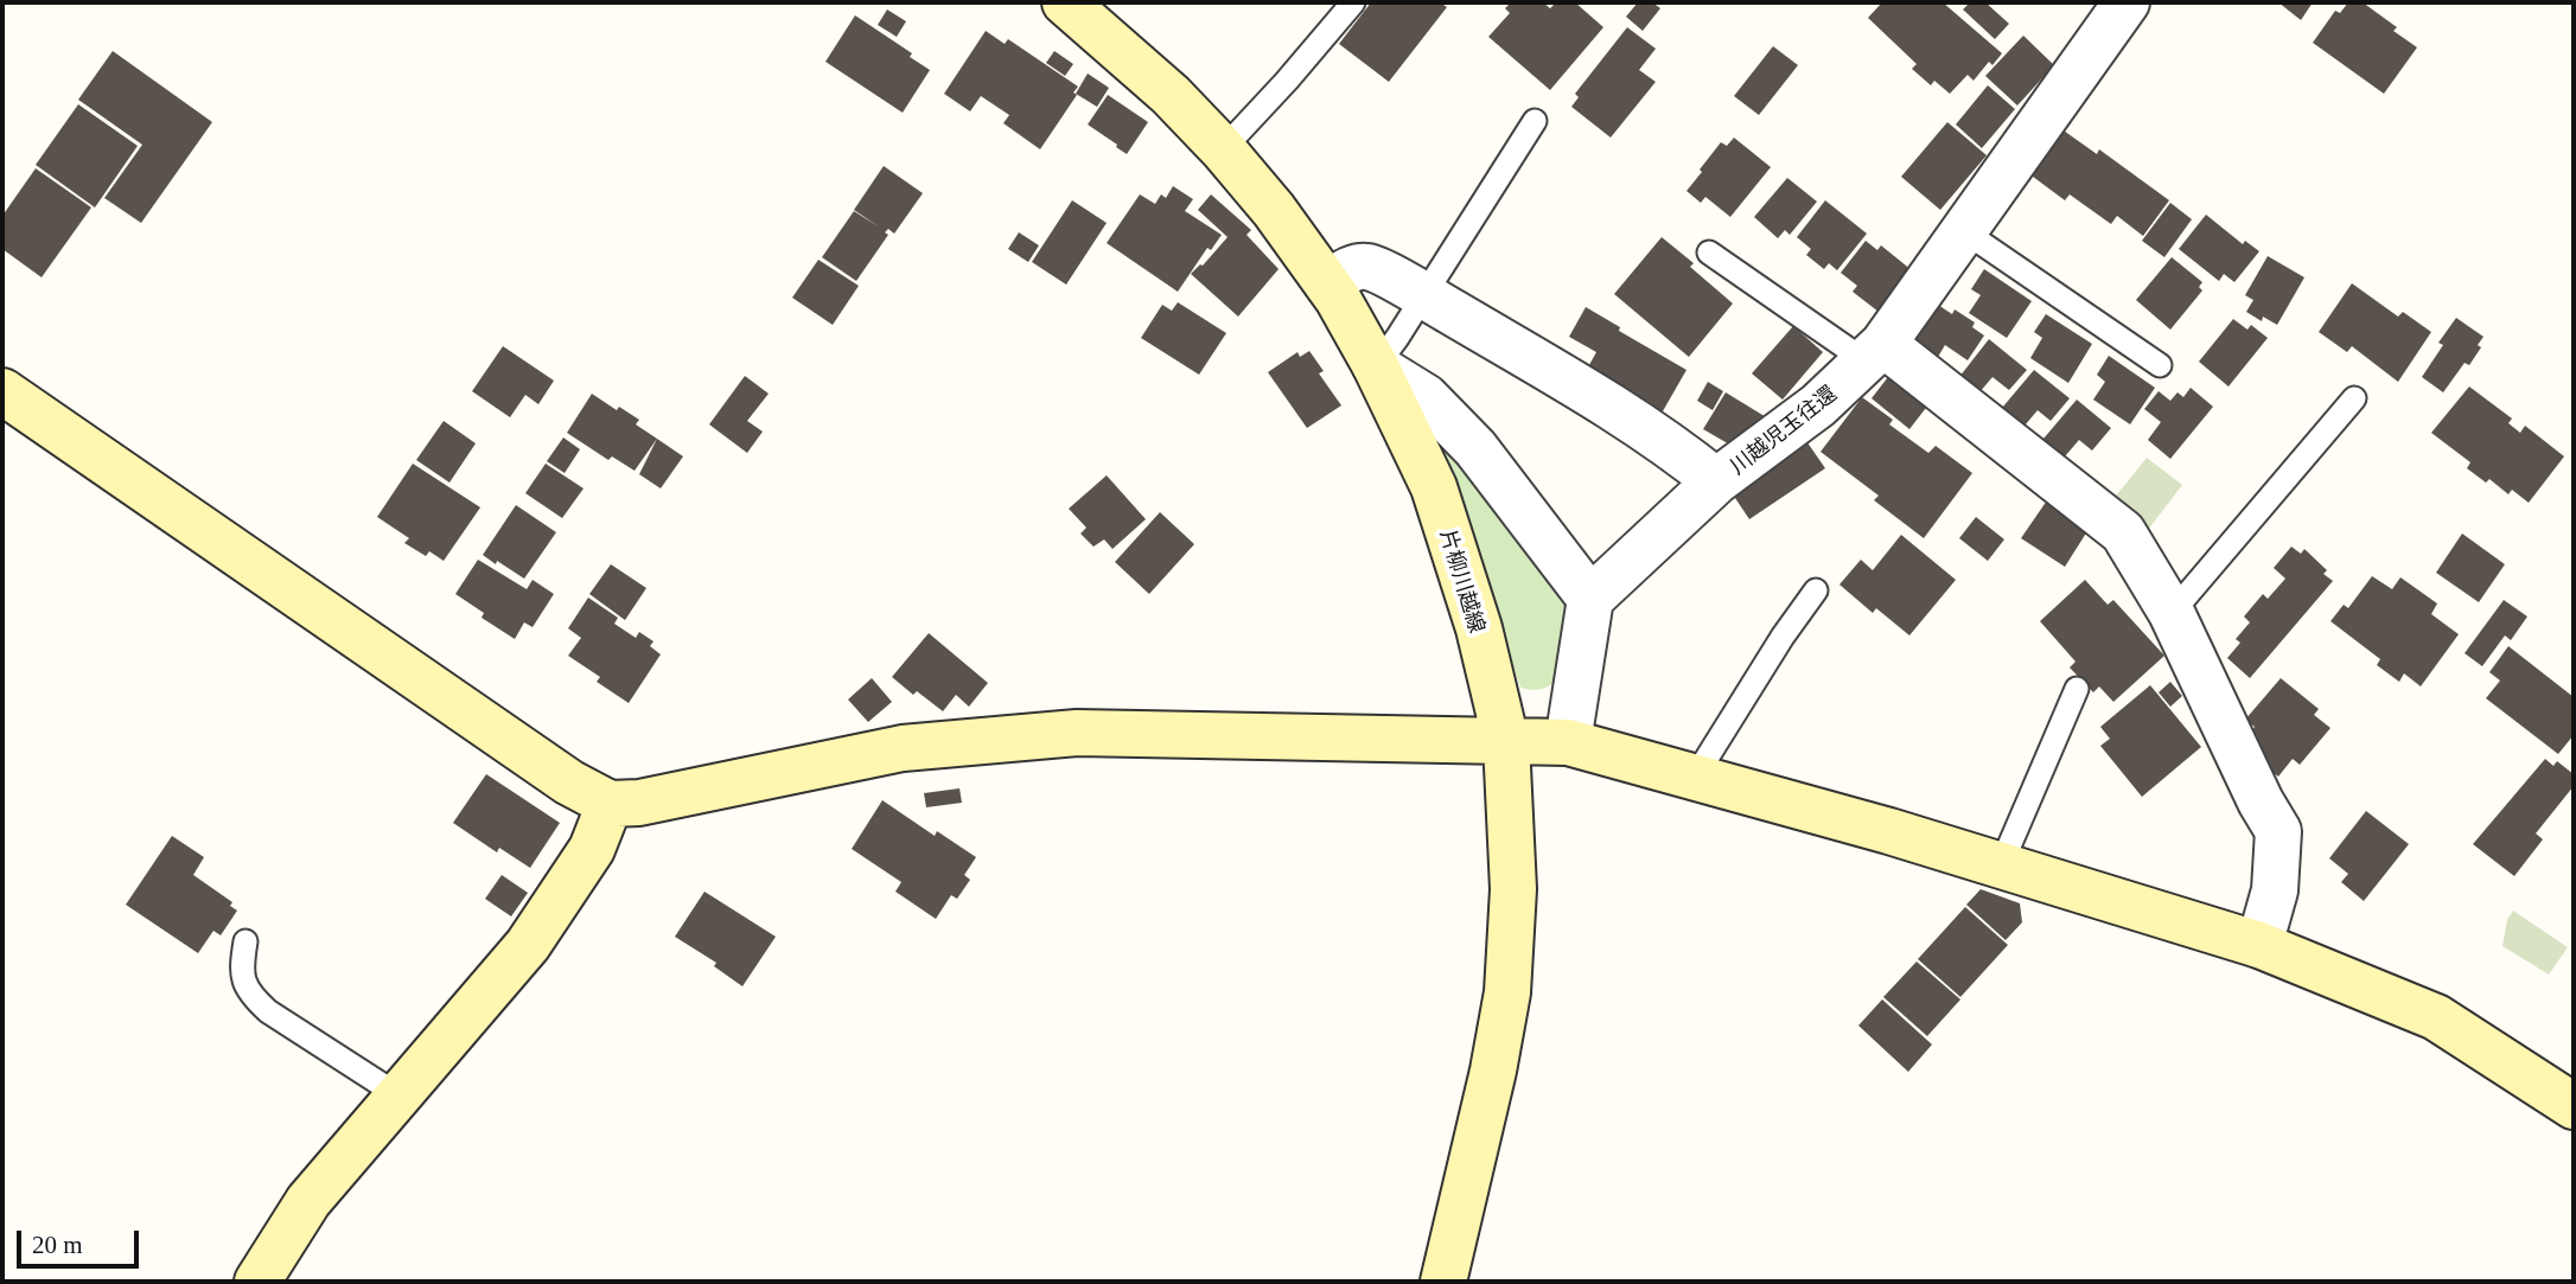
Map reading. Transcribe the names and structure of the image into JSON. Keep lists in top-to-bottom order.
{
  "streets": {
    "street": ["川越児玉往還", "片柳川越線"]
  },
  "scale_bar": "20 m"
}
